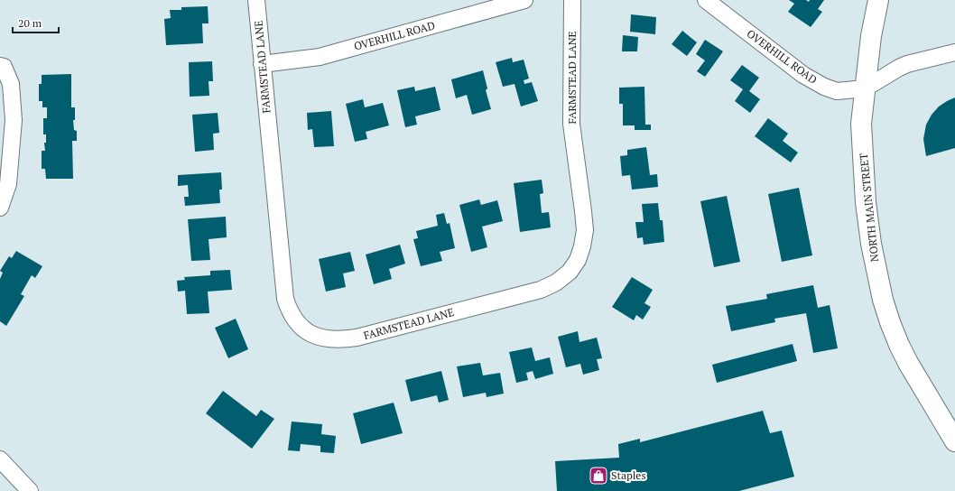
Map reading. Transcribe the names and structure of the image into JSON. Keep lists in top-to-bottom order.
{
  "streets": {
    "main road": ["NORTH MAIN STREET"],
    "street": ["OVERHILL ROAD", "FARMSTEAD LANE"]
  },
  "crossings": [
    ["OVERHILL ROAD", "FARMSTEAD LANE"],
    ["OVERHILL ROAD", "NORTH MAIN STREET"]
  ],
  "places": {
    "shop": ["Staples"]
  },
  "scale_bar": "20 m"
}
